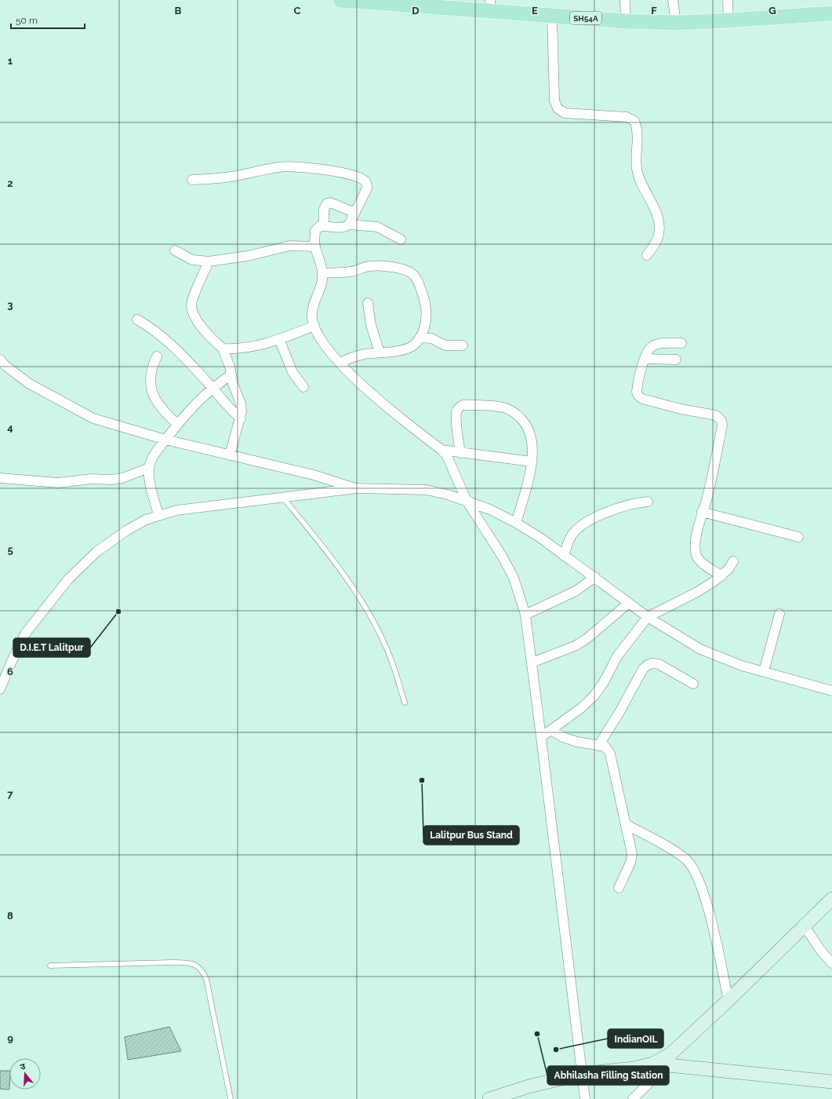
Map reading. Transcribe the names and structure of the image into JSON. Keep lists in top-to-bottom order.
{
  "streets": {
    "main road": ["SH54A"]
  },
  "places": [
    "D.I.E.T Lalitpur",
    "Lalitpur Bus Stand",
    "Abhilasha Filling Station",
    "IndianOIL"
  ],
  "scale_bar": "50 m",
  "north": "top",
  "grid": {
    "columns": [
      "B",
      "C",
      "D",
      "E",
      "F",
      "G"
    ],
    "rows": [
      "1",
      "2",
      "3",
      "4",
      "5",
      "6",
      "7",
      "8",
      "9"
    ]
  }
}
